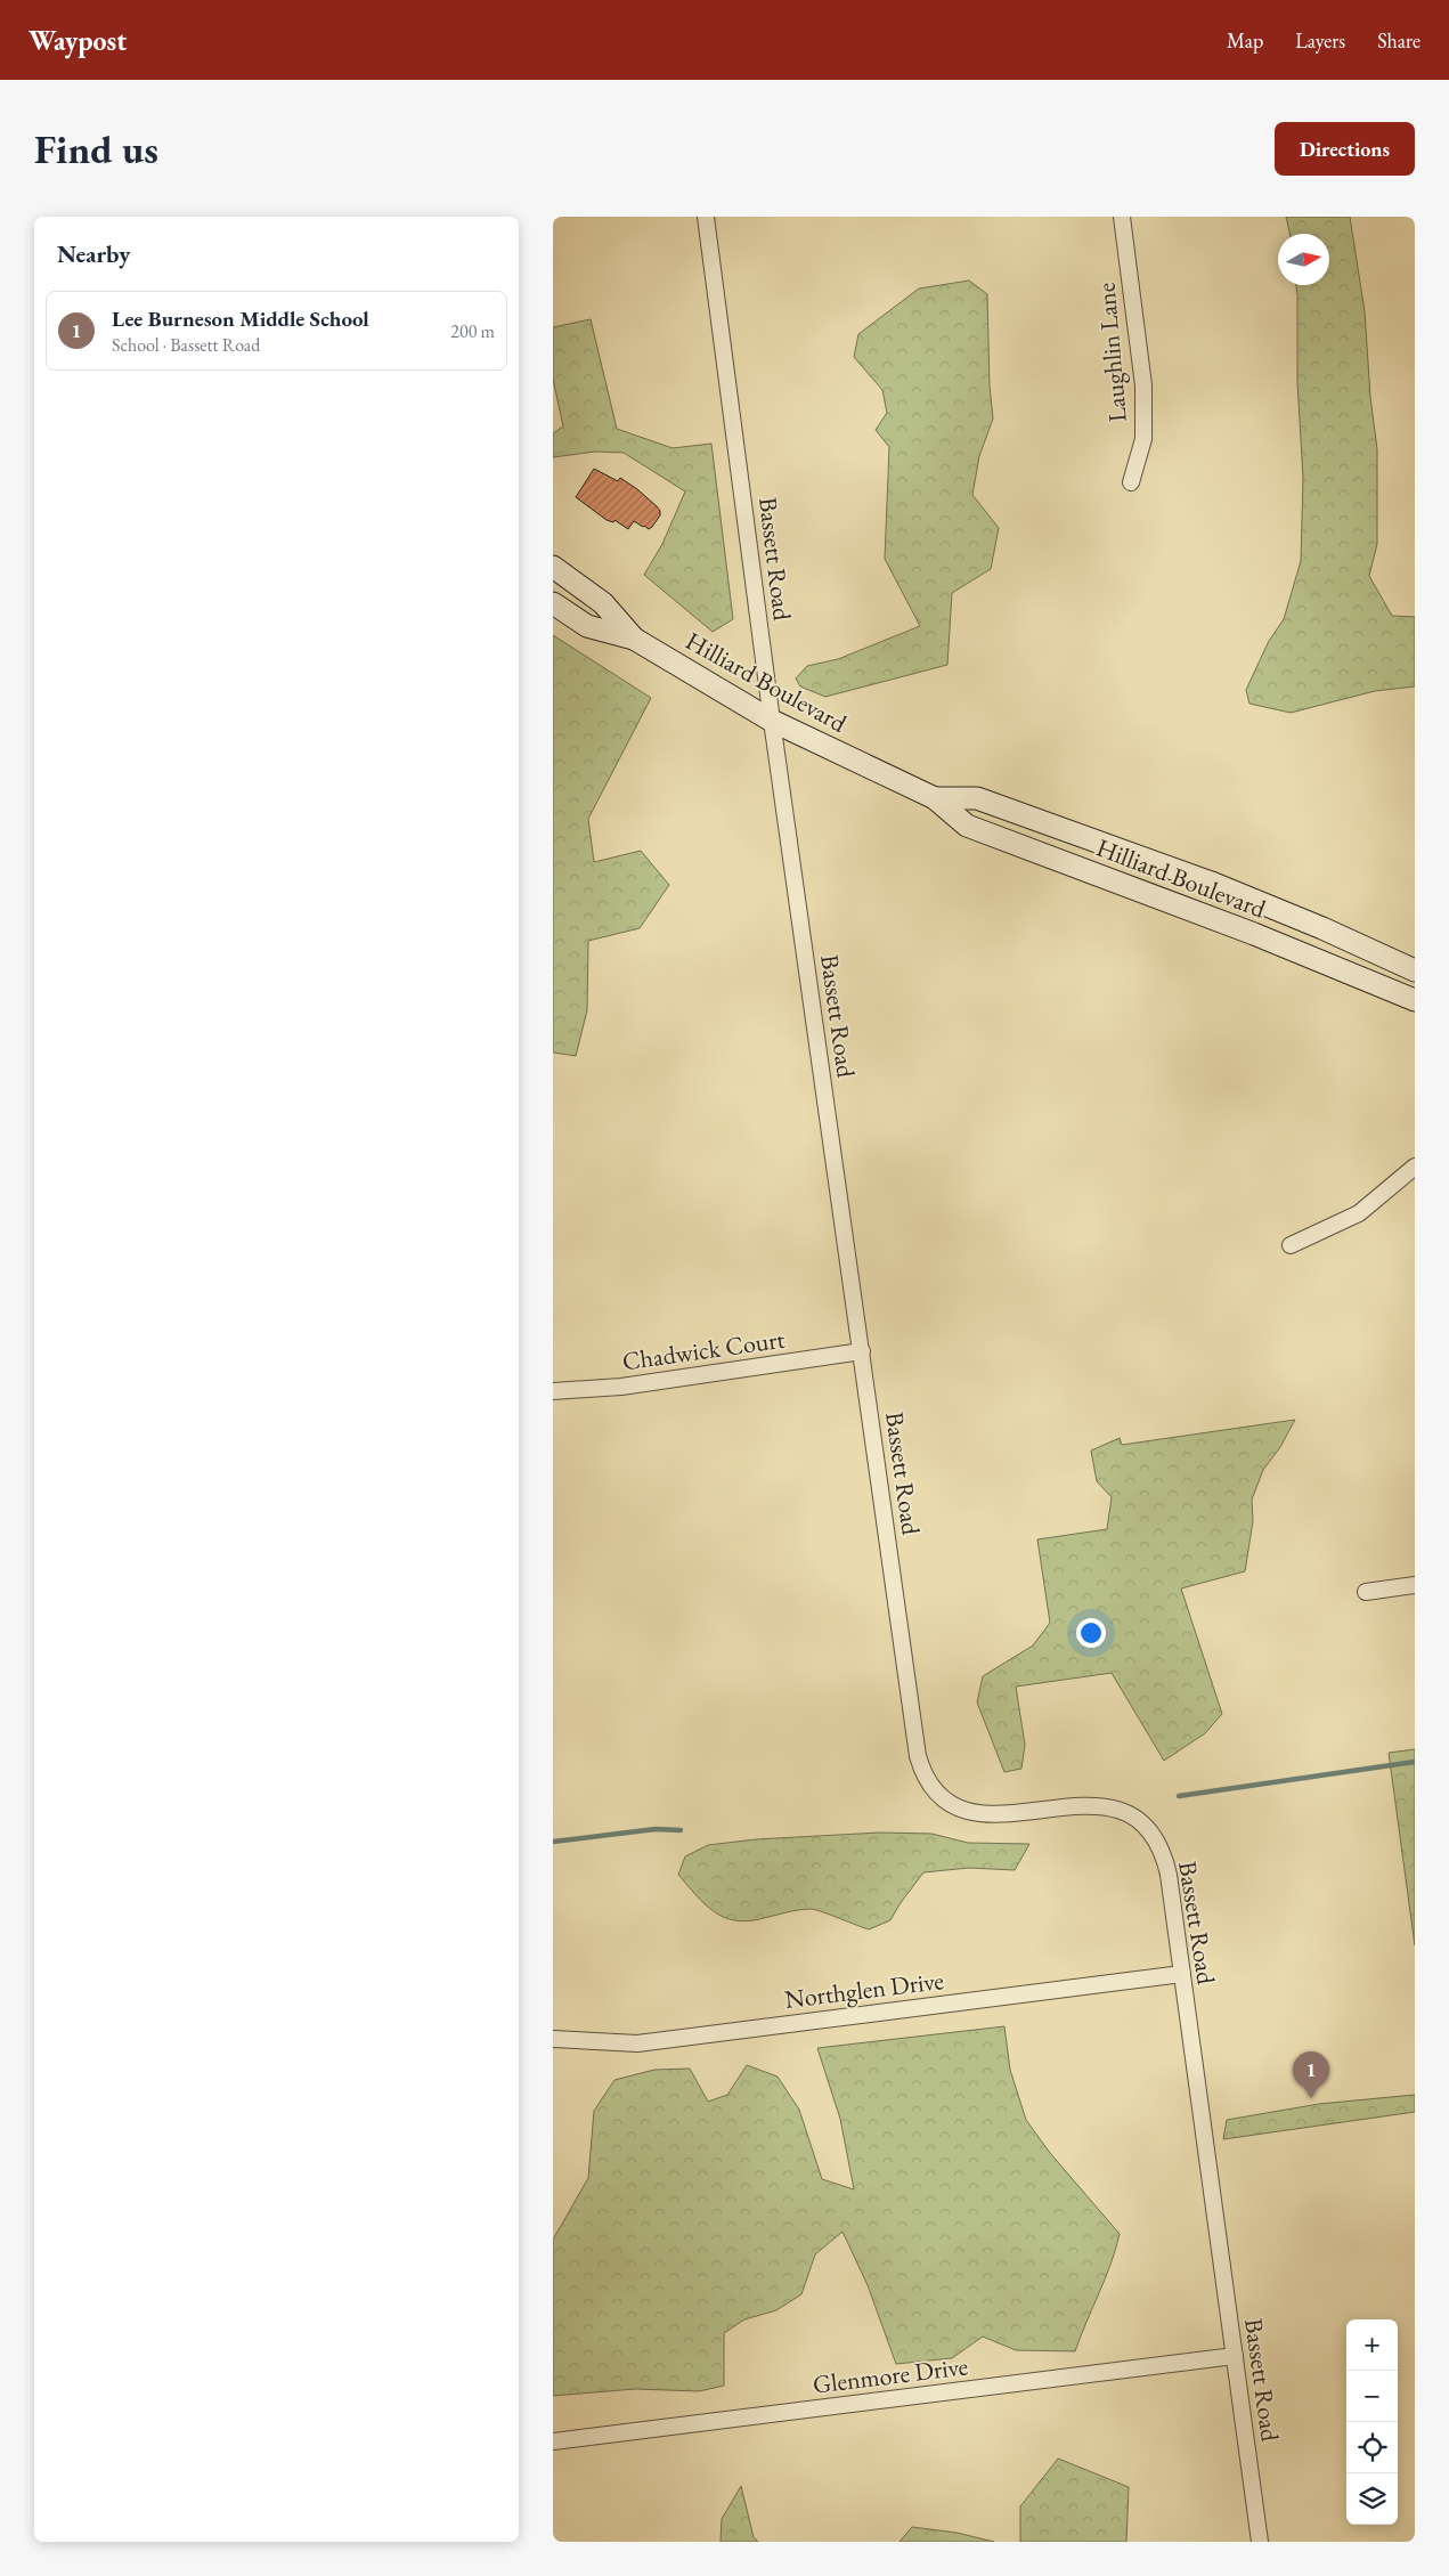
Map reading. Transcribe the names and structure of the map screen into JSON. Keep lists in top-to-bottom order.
{
  "streets": {
    "main road": ["Hilliard Boulevard"],
    "street": [
      "Laughlin Lane",
      "Bassett Road",
      "Chadwick Court",
      "Northglen Drive",
      "Glenmore Drive"
    ]
  },
  "crossings": [
    ["Bassett Road", "Hilliard Boulevard"],
    ["Bassett Road", "Chadwick Court"],
    ["Bassett Road", "Northglen Drive"],
    ["Bassett Road", "Glenmore Drive"]
  ],
  "north": "right",
  "page": {
    "header": "Waypost",
    "nav": ["Map", "Layers", "Share"],
    "buttons": "Directions",
    "title": "Find us",
    "heading": "Nearby",
    "list": [
      {
        "mark": "1",
        "name": "Lee Burneson Middle School",
        "note": "School · Bassett Road",
        "value": "200 m"
      }
    ],
    "pins": "1",
    "map_buttons": ["+", "−"]
  }
}
